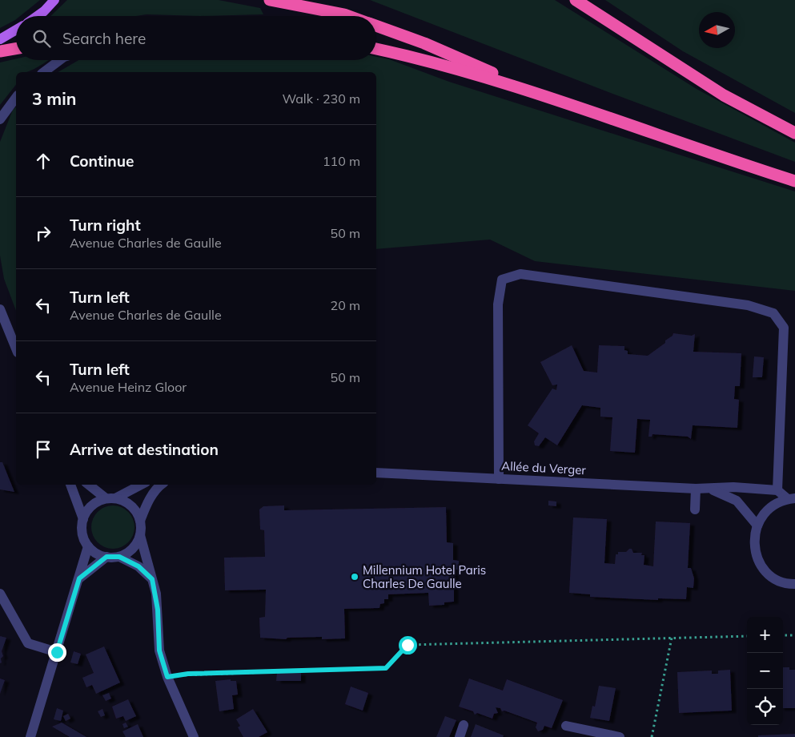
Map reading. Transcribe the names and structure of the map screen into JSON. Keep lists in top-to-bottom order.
{
  "streets": {
    "street": ["Allée du Verger"]
  },
  "places": ["Millennium Hotel Paris Charles De Gaulle"],
  "north": "left",
  "page": {
    "search": "Search here",
    "heading": ["3 min", "Walk · 230 m"],
    "list": [
      ["Continue", "110 m"],
      ["Turn right", "Avenue Charles de Gaulle", "50 m"],
      ["Turn left", "Avenue Charles de Gaulle", "20 m"],
      ["Turn left", "Avenue Heinz Gloor", "50 m"],
      "Arrive at destination"
    ],
    "map_buttons": ["+", "−"]
  }
}
